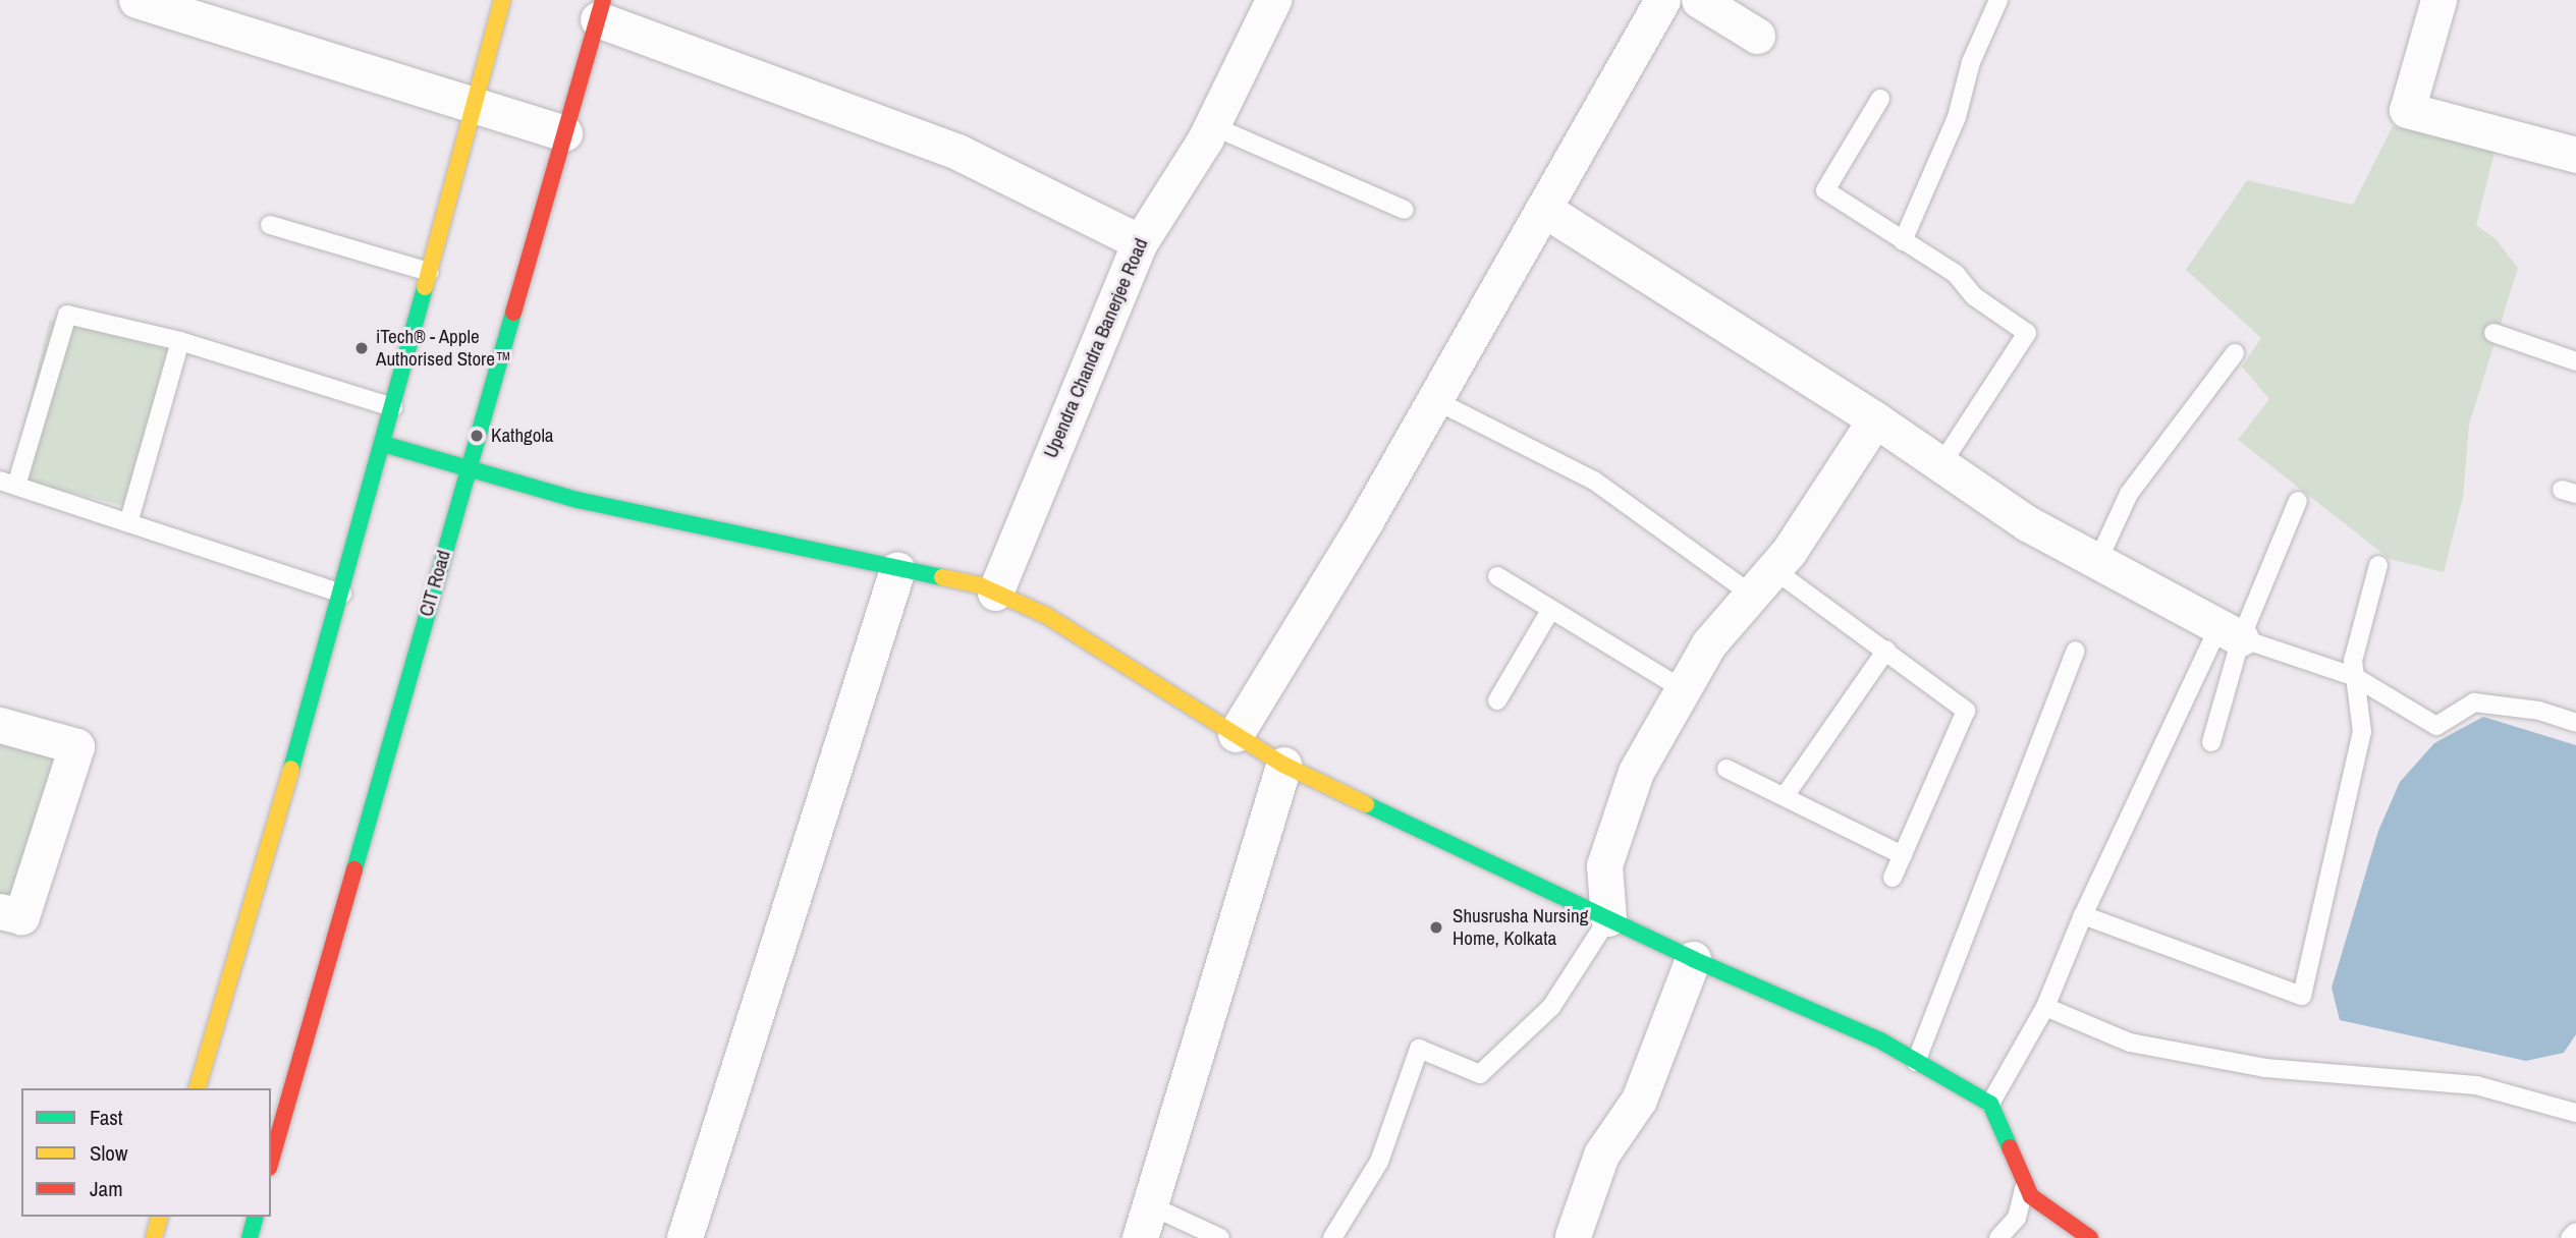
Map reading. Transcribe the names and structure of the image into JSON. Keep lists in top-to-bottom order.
{
  "streets": {
    "main road": ["CIT Road"],
    "street": ["Upendra Chandra Banerjee Road"]
  },
  "places": ["iTech® - Apple Authorised Store™", "Kathgola", "Shusrusha Nursing Home, Kolkata"],
  "legend": ["Fast", "Slow", "Jam"]
}
